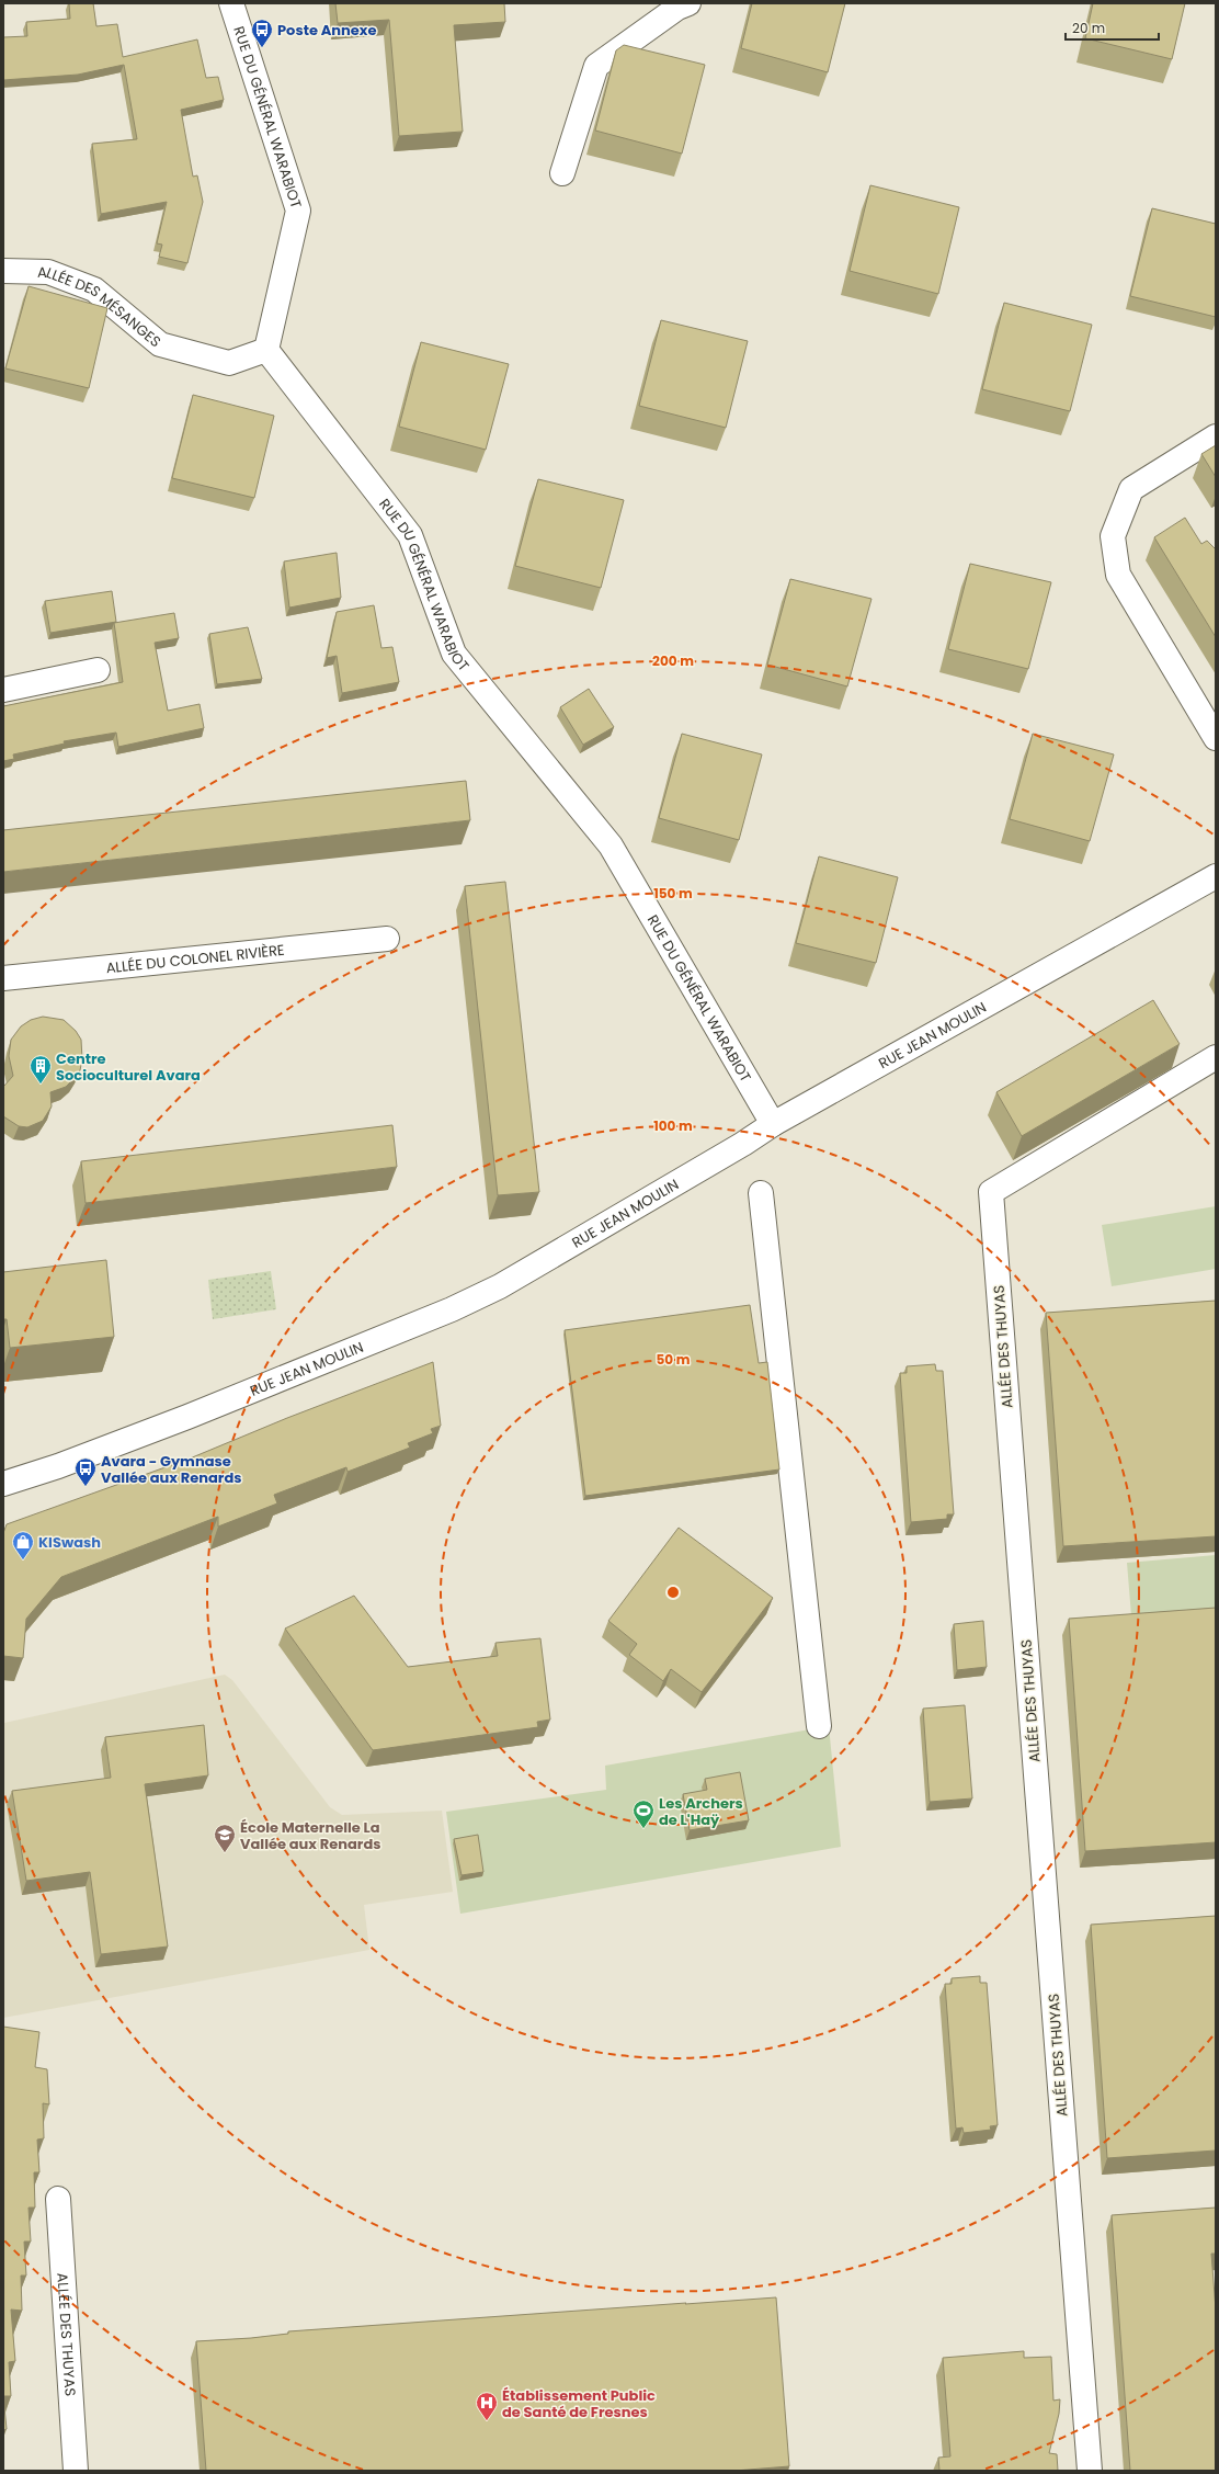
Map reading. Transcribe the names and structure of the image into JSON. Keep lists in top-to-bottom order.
{
  "streets": {
    "street": [
      "RUE DU GÉNÉRAL WARABIOT",
      "ALLÉE DES MÉSANGES",
      "ALLÉE DU COLONEL RIVIÈRE",
      "RUE JEAN MOULIN",
      "ALLÉE DES THUYAS"
    ]
  },
  "crossings": [
    ["RUE DU GÉNÉRAL WARABIOT", "ALLÉE DES MÉSANGES"],
    ["RUE DU GÉNÉRAL WARABIOT", "RUE JEAN MOULIN"]
  ],
  "places": {
    "bus stop": ["Poste Annexe", "Avara - Gymnase Vallée aux Renards"],
    "building": ["Centre Socioculturel Avara"],
    "shop": ["KISwash"],
    "sports": ["Les Archers de L'Haÿ"],
    "school or university": ["École Maternelle La Vallée aux Renards"],
    "hospital": ["Établissement Public de Santé de Fresnes"]
  },
  "scale_bar": "20 m",
  "rings": [
    "200 m",
    "150 m",
    "100 m",
    "50 m"
  ]
}
